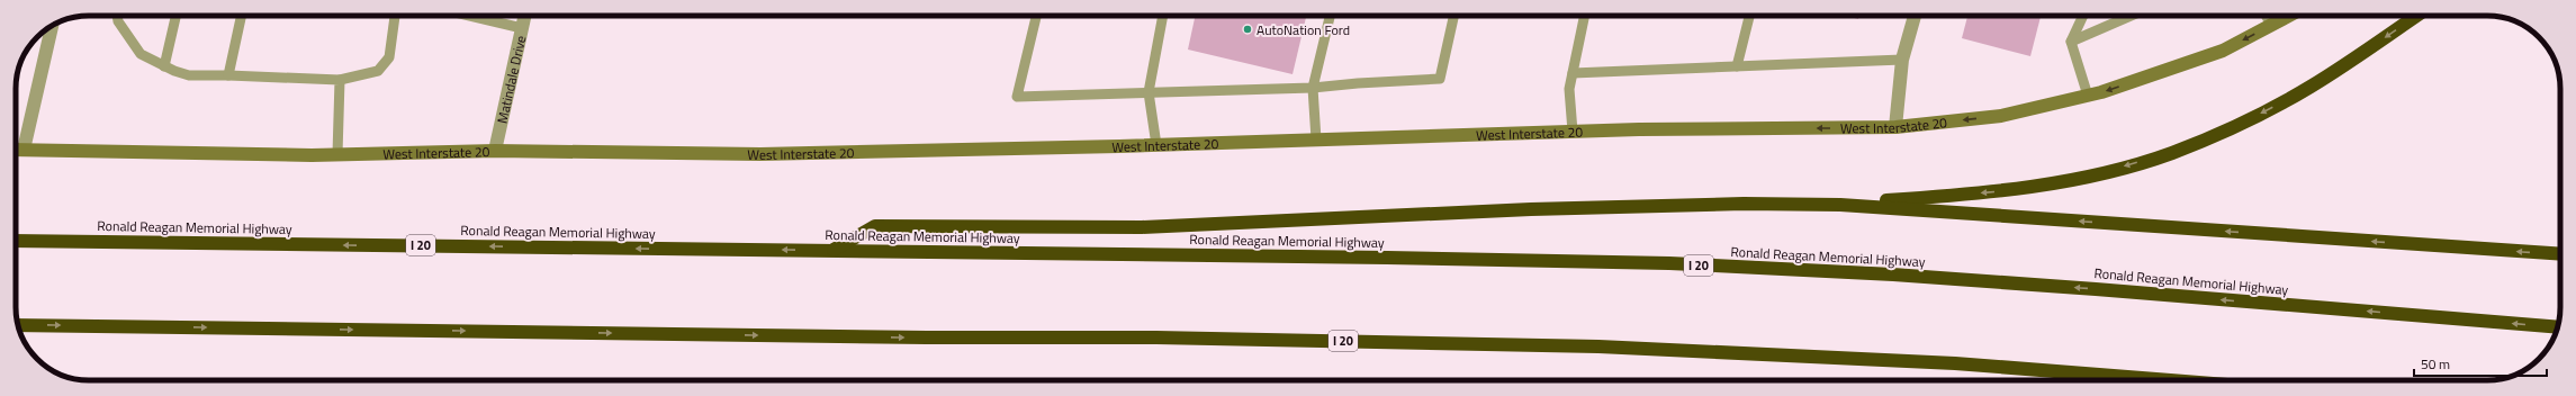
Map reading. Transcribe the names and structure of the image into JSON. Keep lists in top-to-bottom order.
{
  "streets": {
    "highway": ["Ronald Reagan Memorial Highway", "I 20"],
    "main road": ["West Interstate 20"],
    "street": ["Matindale Drive"]
  },
  "crossings": [
    ["Matindale Drive", "West Interstate 20"]
  ],
  "places": ["AutoNation Ford"],
  "scale_bar": "50 m"
}
